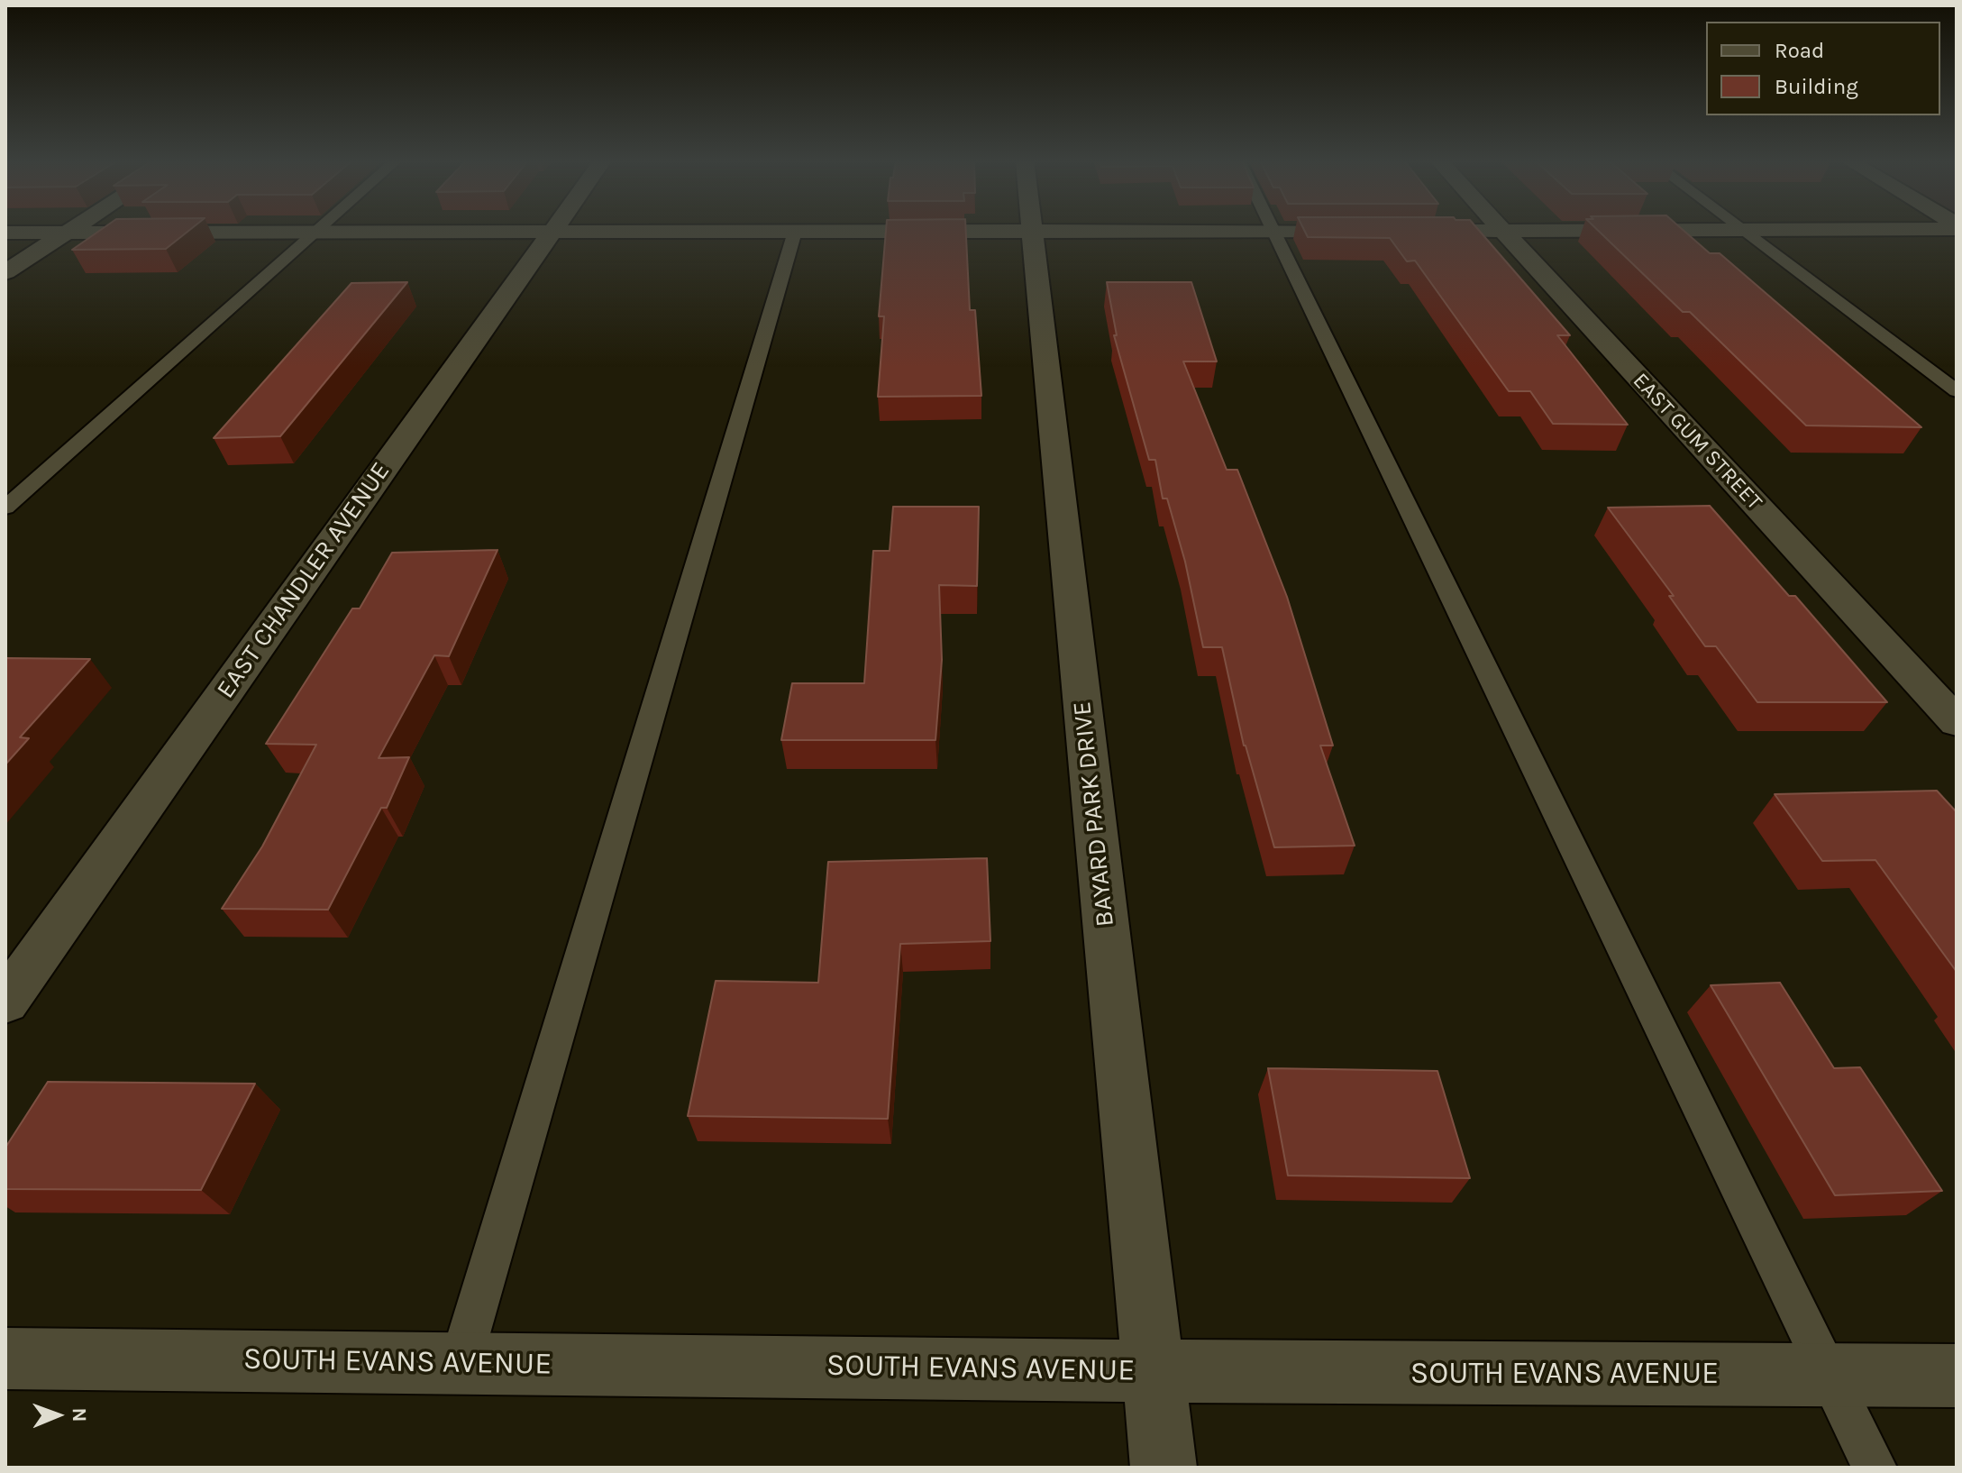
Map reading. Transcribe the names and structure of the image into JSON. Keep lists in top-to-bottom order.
{
  "streets": {
    "street": [
      "EAST GUM STREET",
      "EAST CHANDLER AVENUE",
      "BAYARD PARK DRIVE",
      "SOUTH EVANS AVENUE"
    ]
  },
  "crossings": [
    ["BAYARD PARK DRIVE", "SOUTH EVANS AVENUE"]
  ],
  "legend": ["Road", "Building"],
  "north": "right"
}
